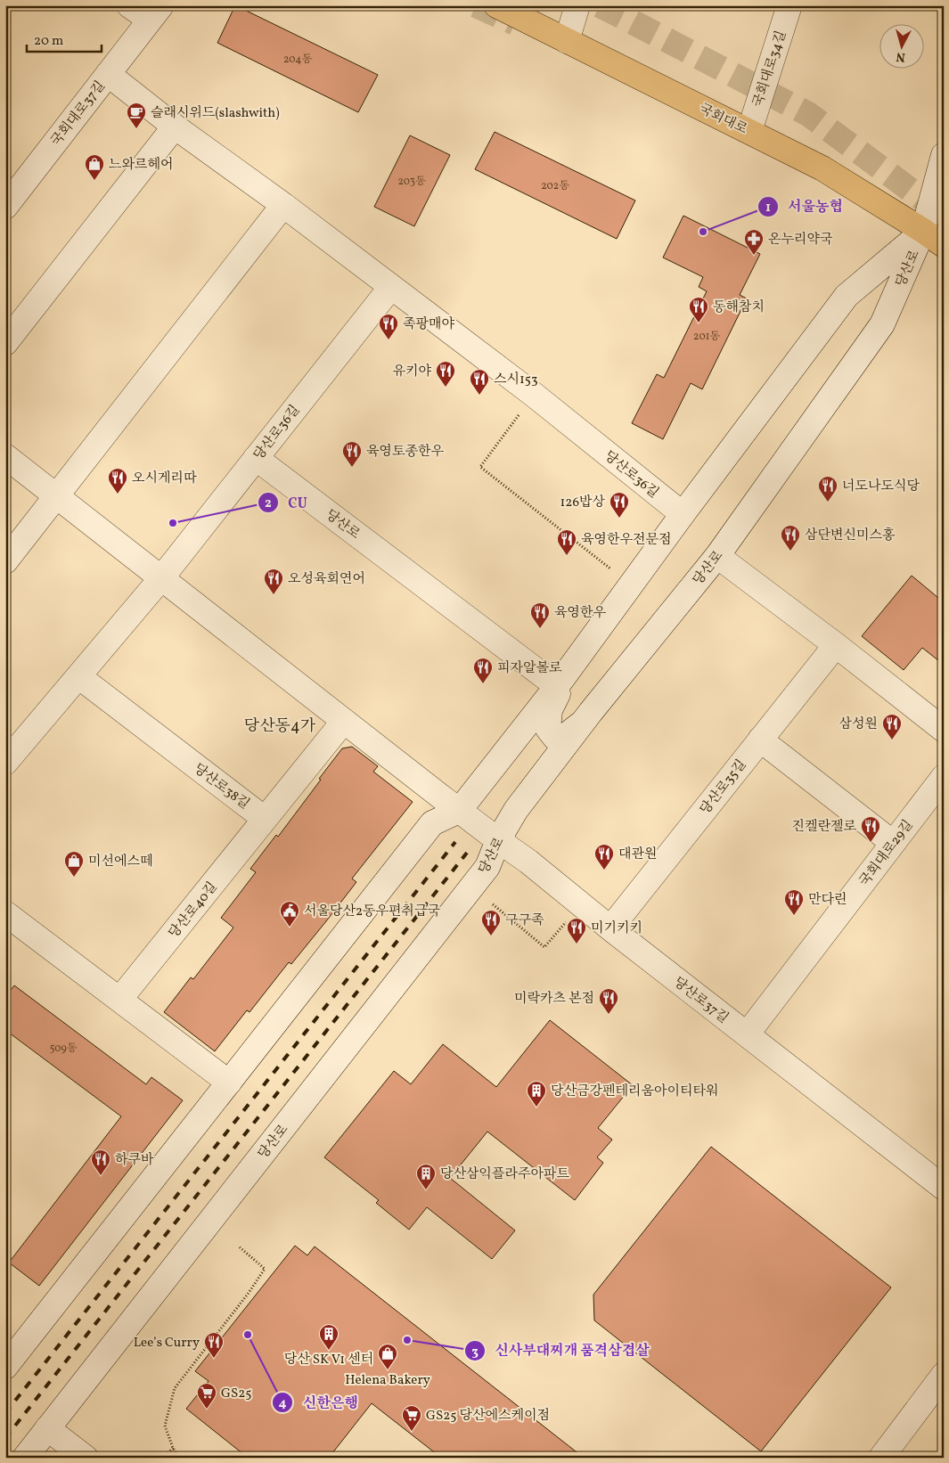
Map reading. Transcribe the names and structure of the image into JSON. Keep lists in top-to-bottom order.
{
  "streets": {
    "main road": ["국회대로"],
    "street": [
      "국회대로34길",
      "국회대로37길",
      "당산로",
      "당산로36길",
      "당산로38길",
      "당산로35길",
      "국회대로29길",
      "당산로40길",
      "당산로37길"
    ]
  },
  "crossings": [
    ["국회대로34길", "국회대로"],
    ["국회대로37길", "당산로36길"],
    ["국회대로", "당산로"],
    ["당산로", "당산로36길"],
    ["당산로", "당산로37길"],
    ["당산로38길", "당산로40길"],
    ["당산로35길", "당산로37길"],
    ["국회대로29길", "당산로37길"]
  ],
  "districts": ["당산동4가"],
  "places": {
    "cafe": ["슬래시위드(slashwith)"],
    "shop": ["느와르헤어", "미선에스떼", "Helena Bakery"],
    "other": [
      "서울농협",
      "CU",
      "신한은행",
      "신사부대찌개 품격삼겹살"
    ],
    "pharmacy": ["온누리약국"],
    "restaurant": [
      "동해참치",
      "족팡매야",
      "유키야",
      "스시153",
      "육영토종한우",
      "오시게리따",
      "너도나도식당",
      "126밥상",
      "삼단변신미스홍",
      "육영한우전문점",
      "오성육회연어",
      "육영한우",
      "피자알볼로",
      "삼성원",
      "진켈란젤로",
      "대관원",
      "만다린",
      "구구족",
      "미기키키",
      "미락카츠 본점",
      "하쿠바",
      "Lee’s Curry"
    ],
    "public building": ["서울당산2동우편취급국"],
    "building": ["당산금강펜테리움아이티타워", "당산삼익플라주아파트", "당산 SK V1 센터"],
    "supermarket": ["GS25", "GS25 당산에스케이점"]
  },
  "house_numbers": [
    "204동",
    "203동",
    "202동",
    "201동",
    "509동"
  ],
  "scale_bar": "20 m",
  "north": "bottom"
}
